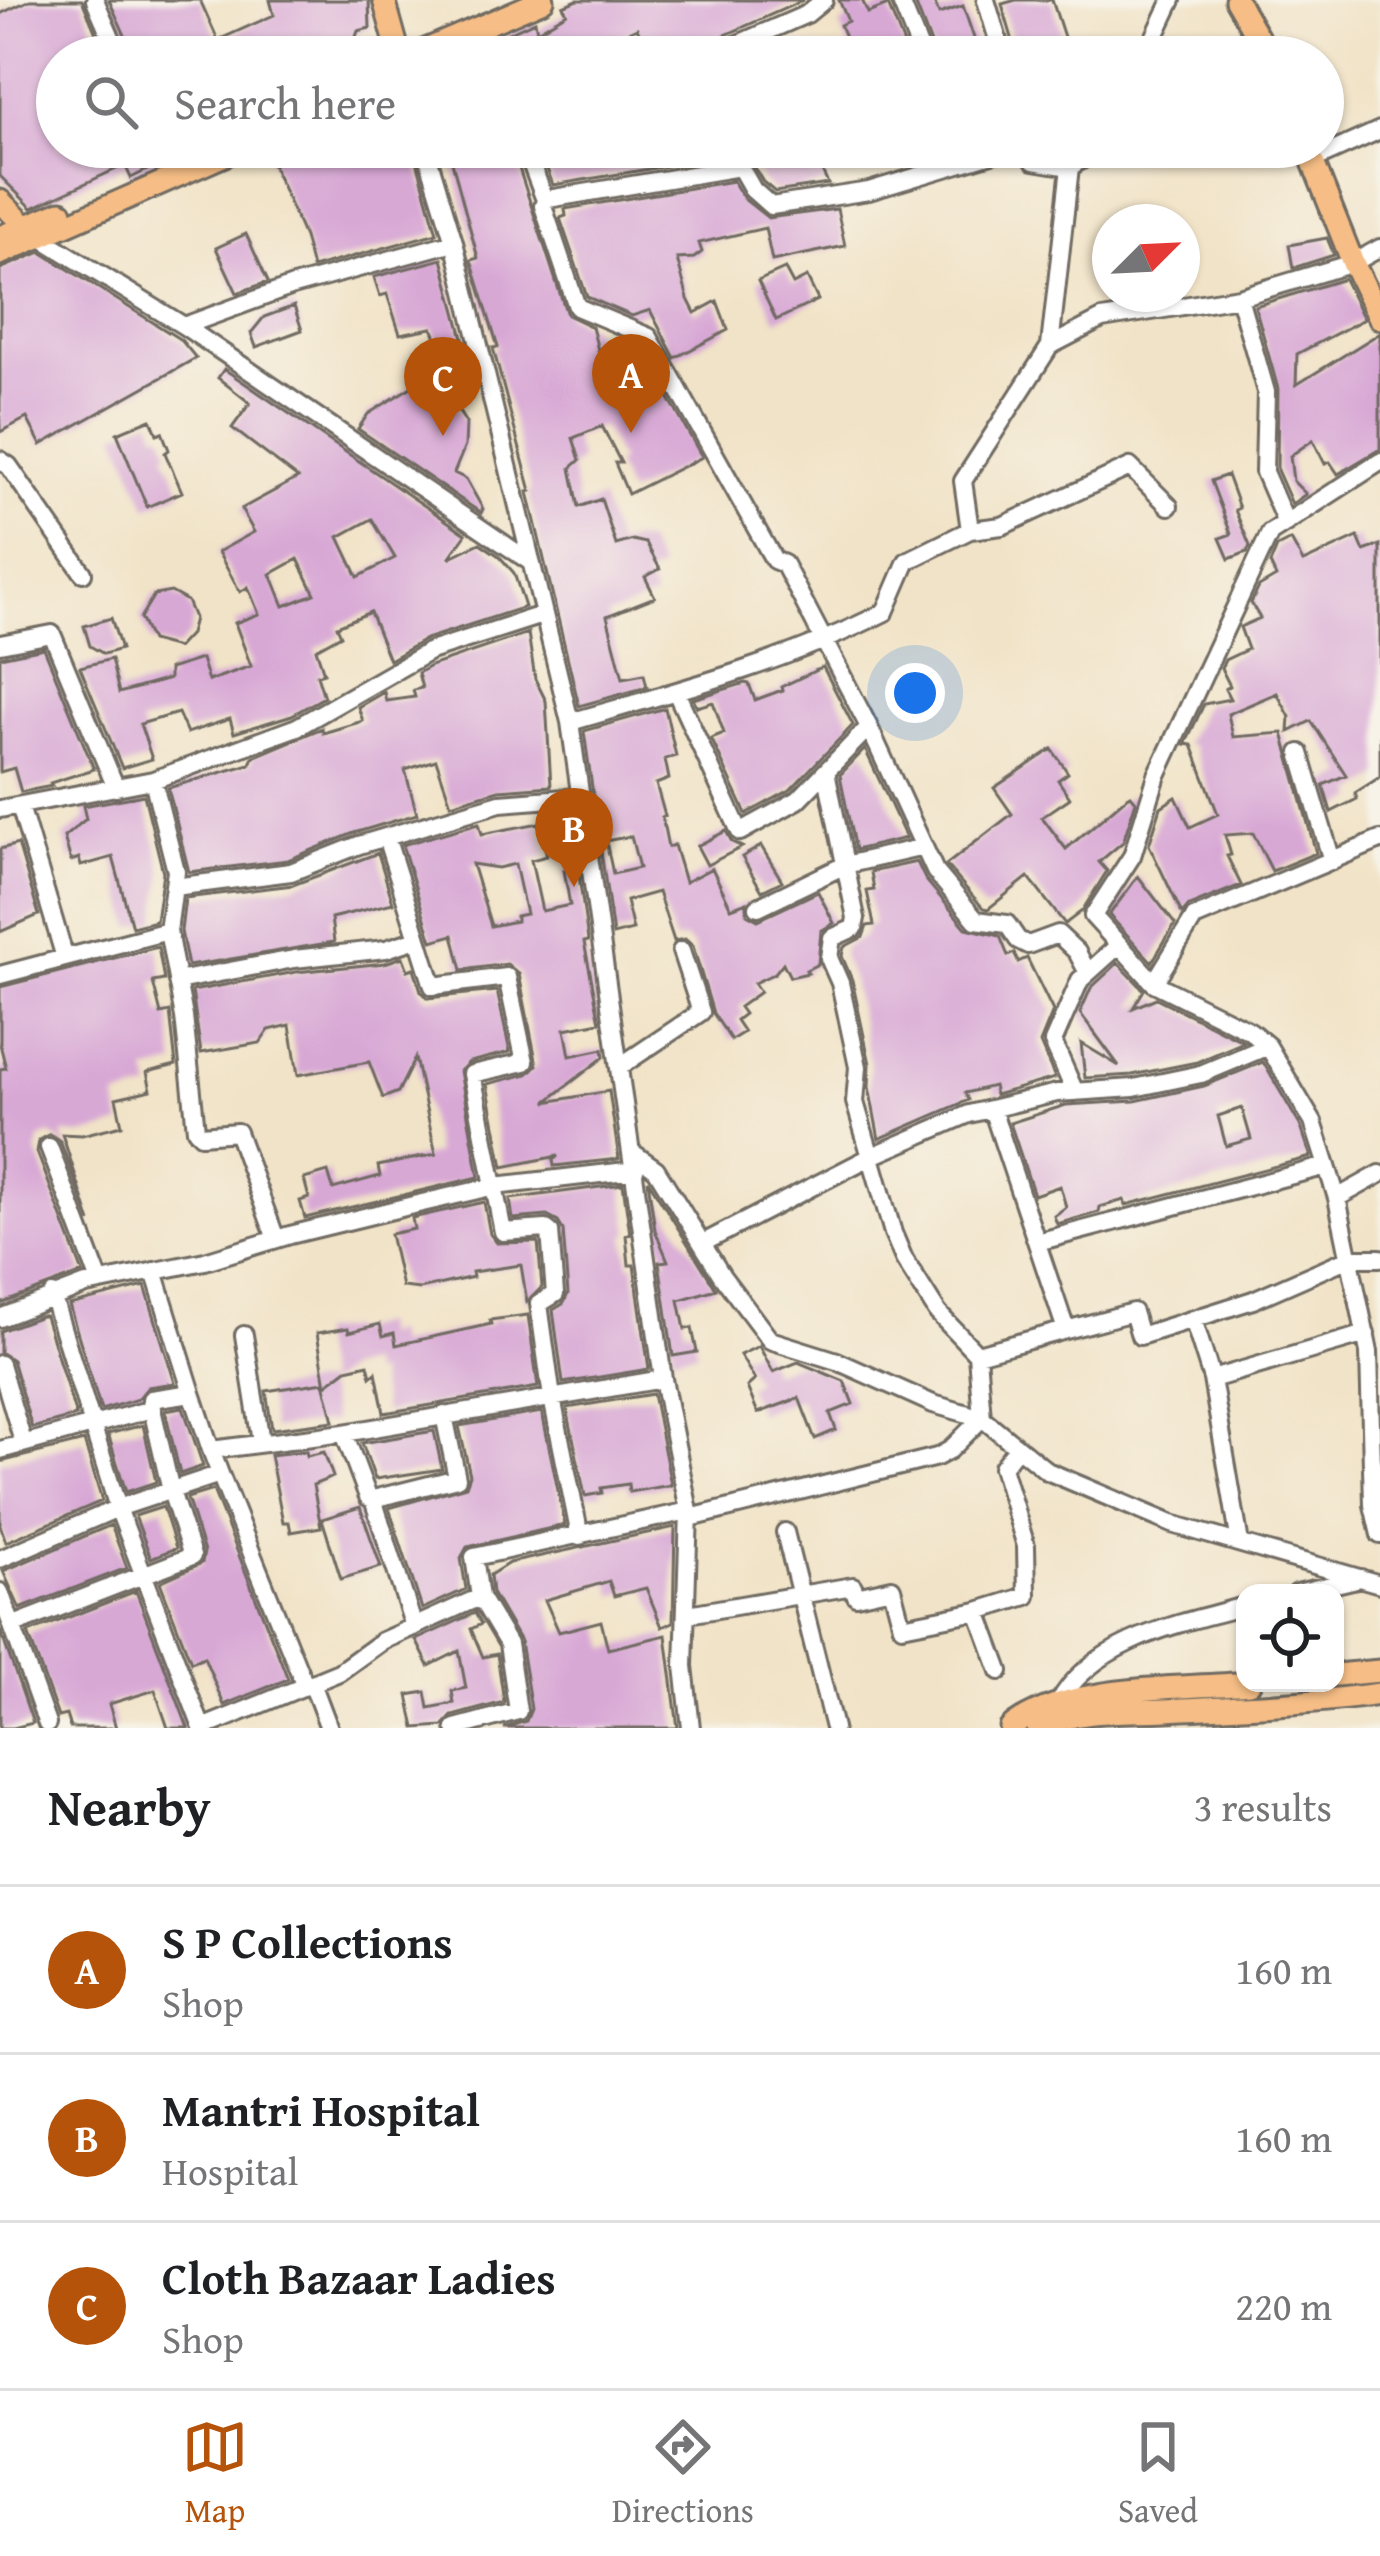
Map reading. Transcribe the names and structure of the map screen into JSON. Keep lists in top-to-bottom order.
{
  "north": "top right",
  "page": {
    "search": "Search here",
    "pins": ["A", "C", "B"],
    "heading": ["Nearby", "3 results"],
    "list": [
      {
        "mark": "A",
        "name": "S P Collections",
        "note": "Shop",
        "value": "160 m"
      },
      {
        "mark": "B",
        "name": "Mantri Hospital",
        "note": "Hospital",
        "value": "160 m"
      },
      {
        "mark": "C",
        "name": "Cloth Bazaar Ladies",
        "note": "Shop",
        "value": "220 m"
      }
    ],
    "nav": ["Map", "Directions", "Saved"]
  }
}
